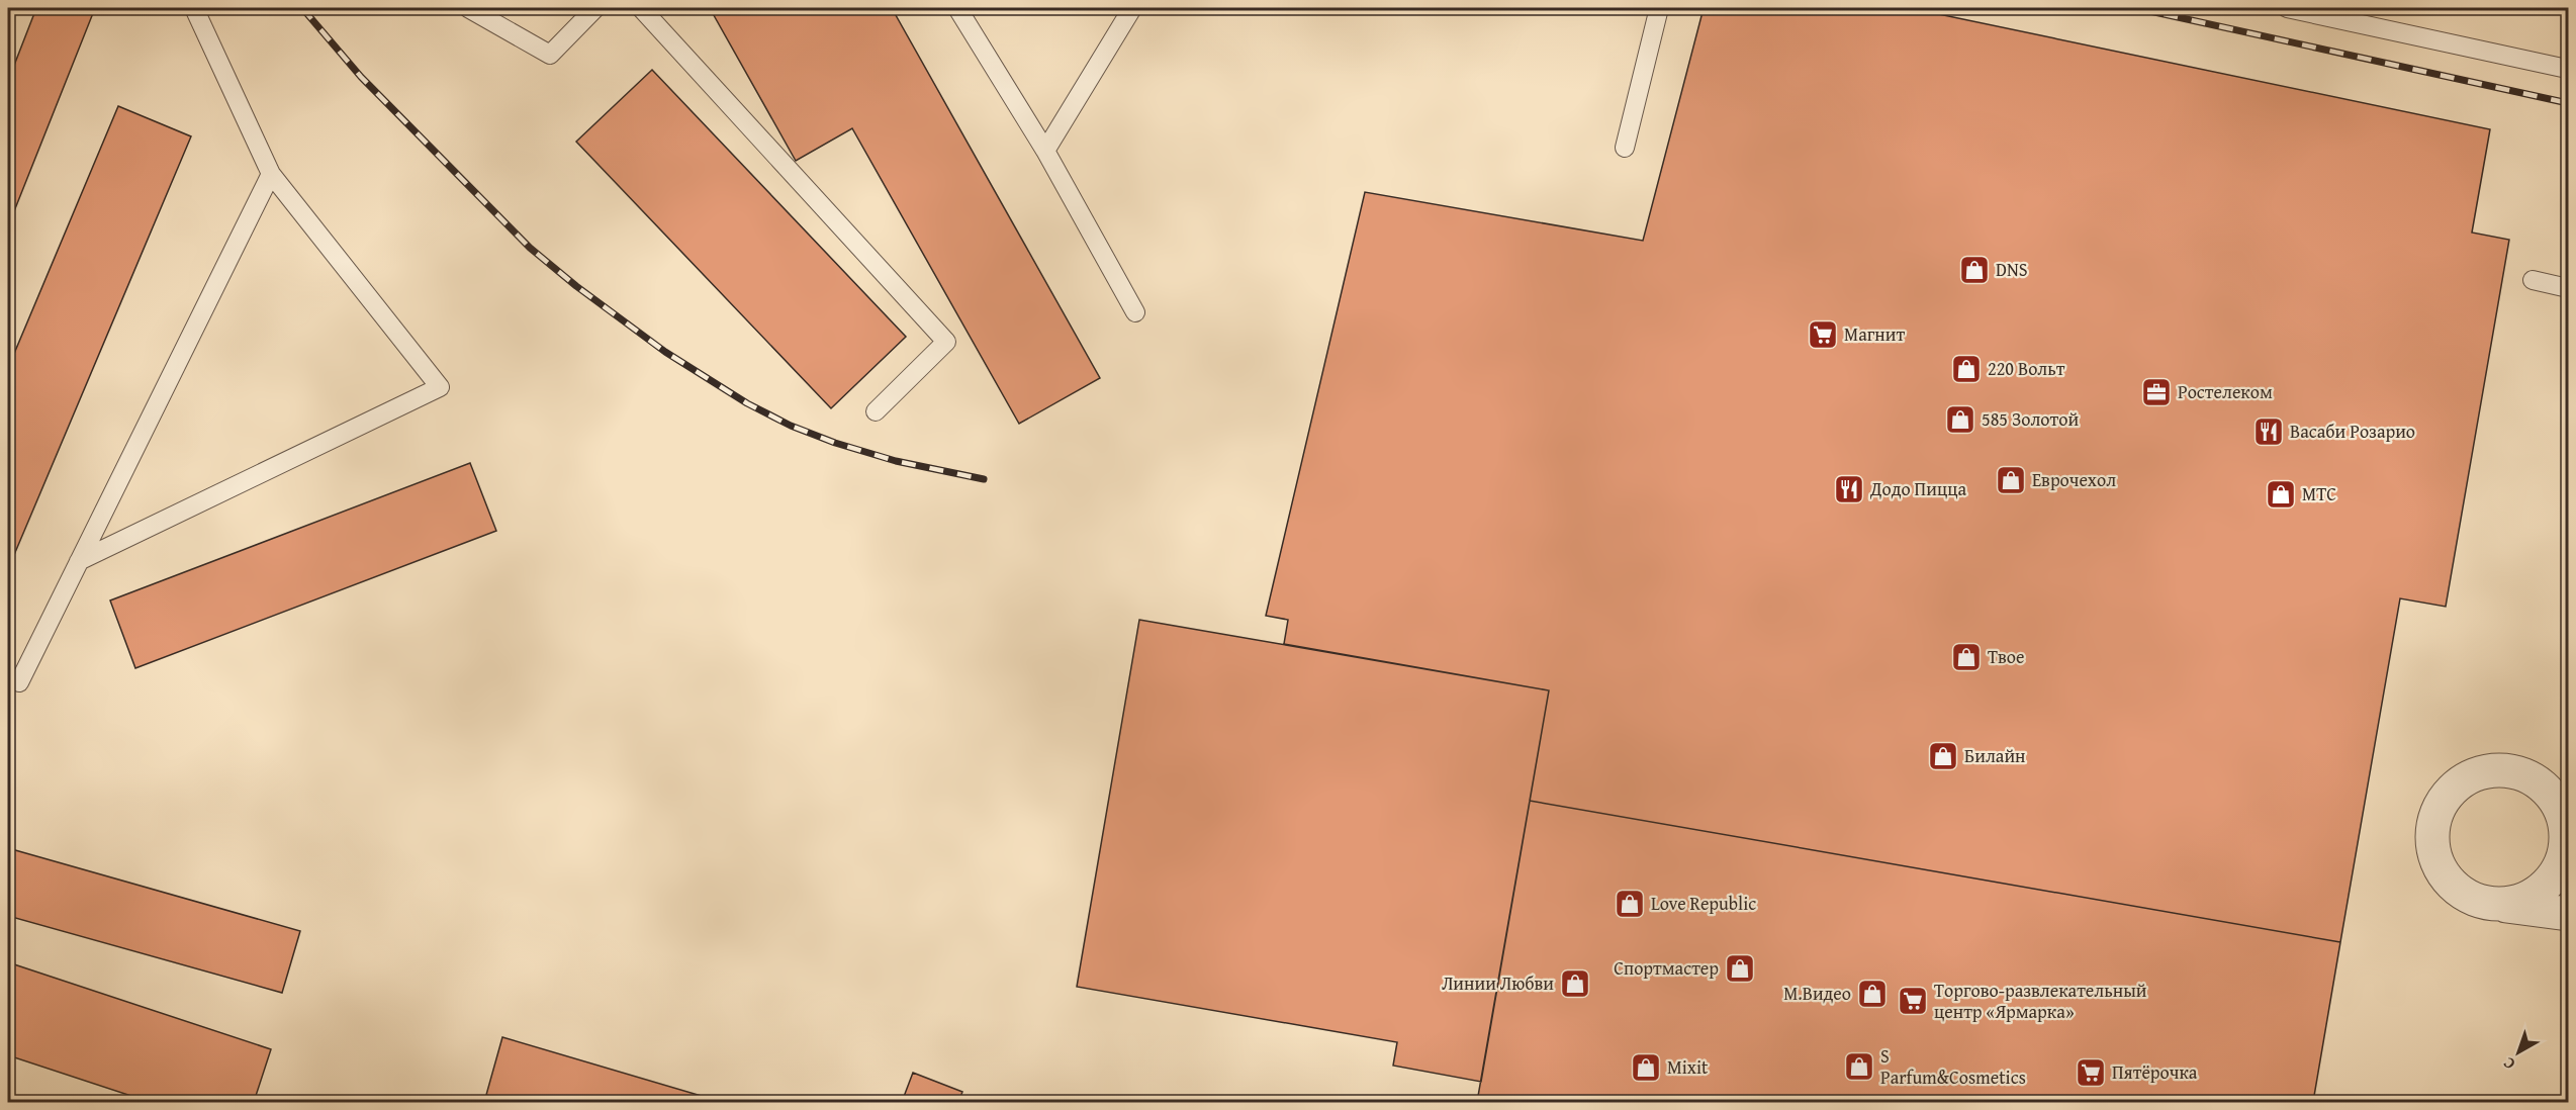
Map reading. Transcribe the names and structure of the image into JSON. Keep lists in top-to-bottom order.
{
  "places": {
    "shop": [
      "DNS",
      "220 Вольт",
      "585 Золотой",
      "Еврочехол",
      "МТС",
      "Твое",
      "Билайн",
      "Love Republic",
      "Спортмастер",
      "Линии Любви",
      "М.Видео",
      "S Parfum&Cosmetics",
      "Mixit"
    ],
    "supermarket": ["Магнит", "Торгово-развлекательный центр «Ярмарка»", "Пятёрочка"],
    "office": ["Ростелеком"],
    "restaurant": ["Васаби Розарио", "Додо Пицца"]
  },
  "north": "bottom left"
}
